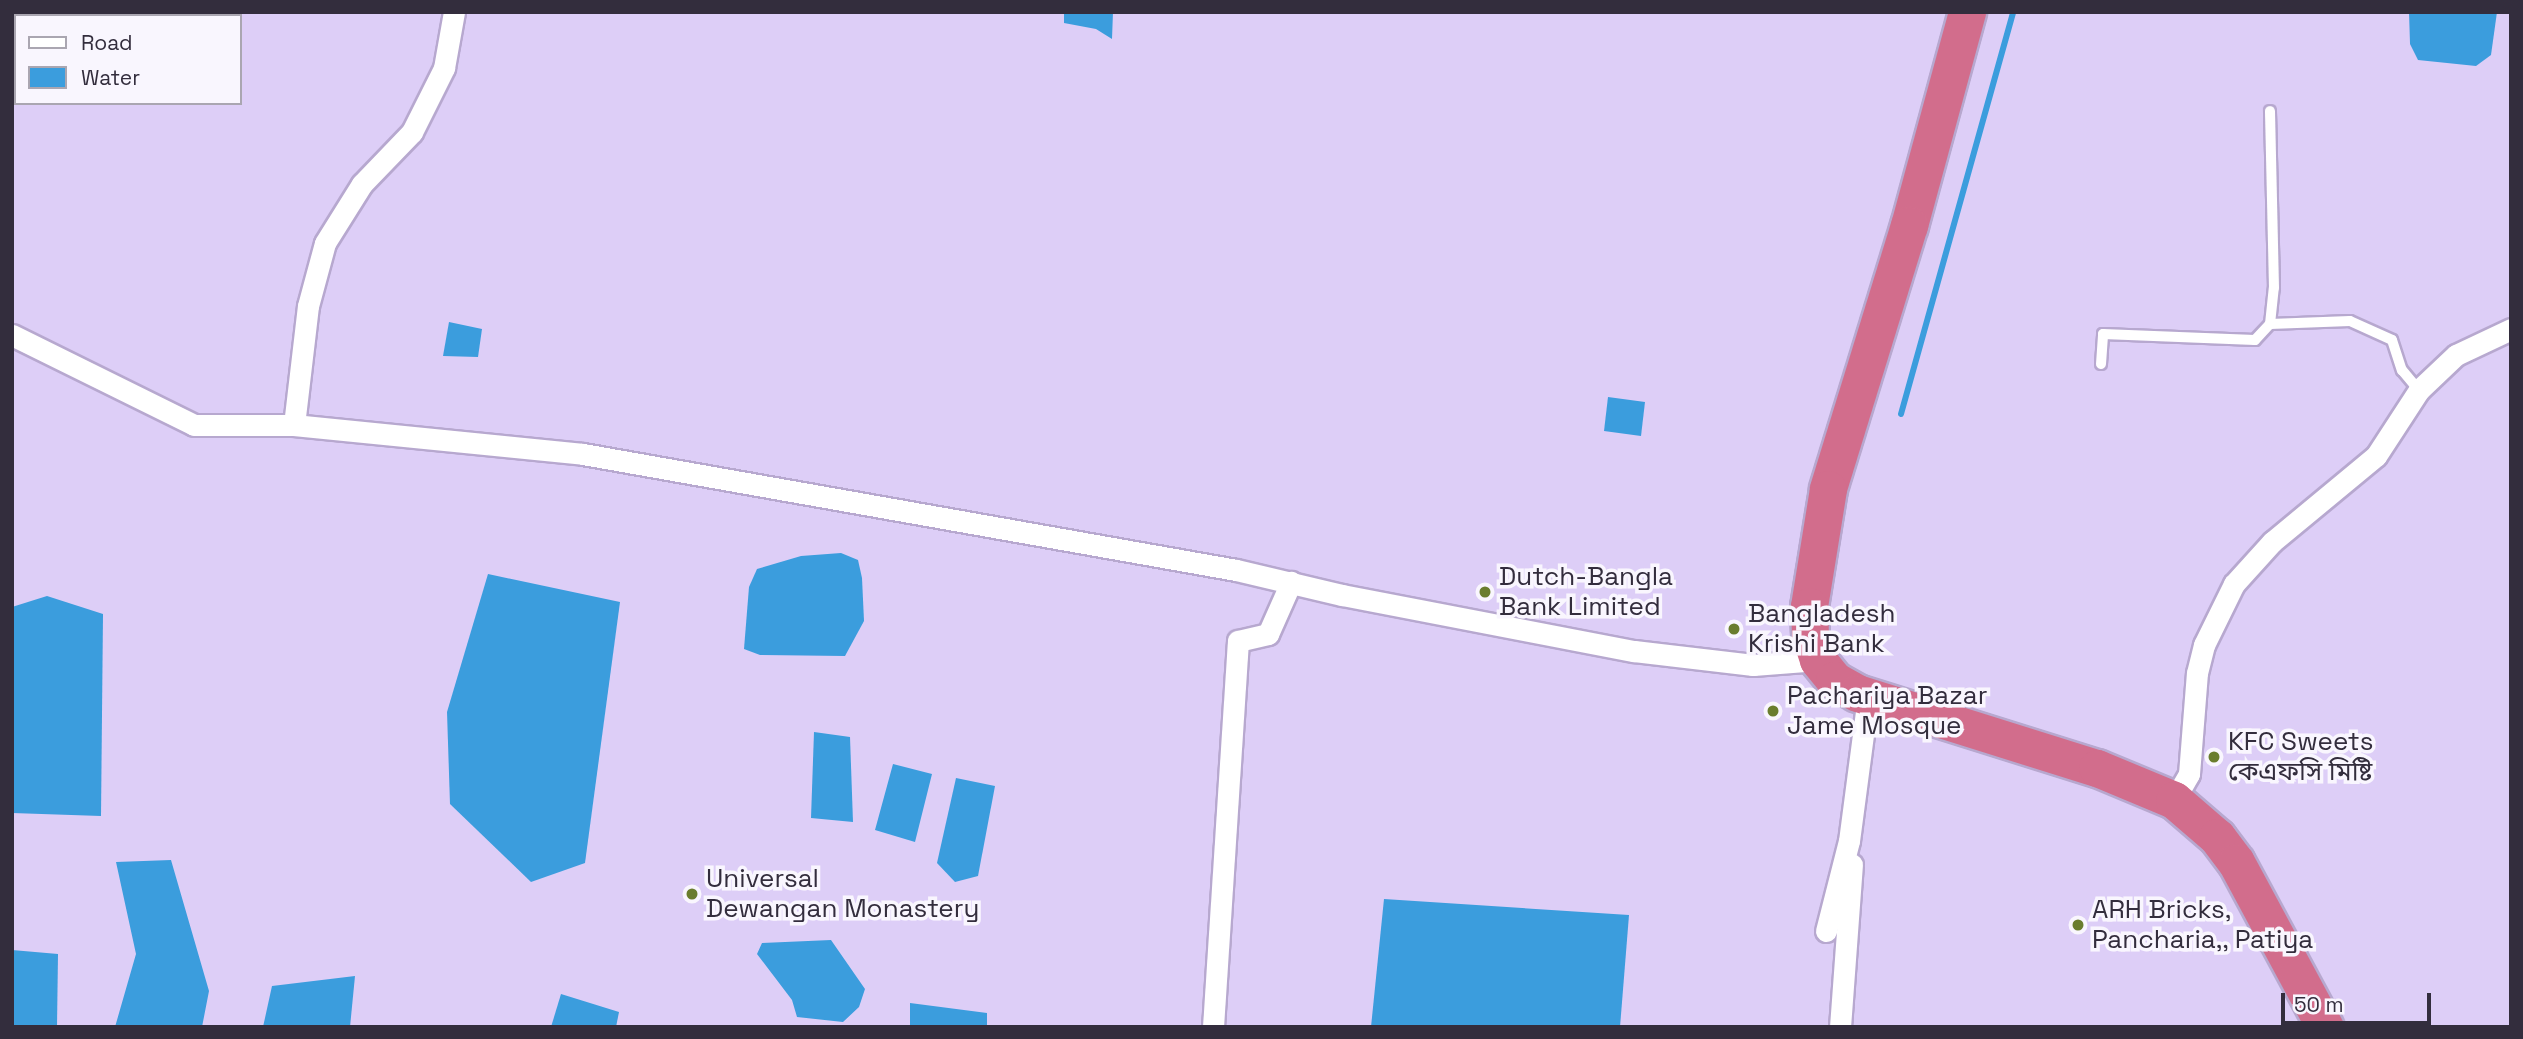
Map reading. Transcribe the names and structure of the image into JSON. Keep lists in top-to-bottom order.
{
  "places": [
    "Dutch-Bangla Bank Limited",
    "Bangladesh Krishi Bank",
    "Pachariya Bazar Jame Mosque",
    "KFC Sweets কেএফসি মিষ্টি",
    "Universal Dewangan Monastery",
    "ARH Bricks, Pancharia,, Patiya"
  ],
  "legend": ["Road", "Water"],
  "scale_bar": "50 m"
}
